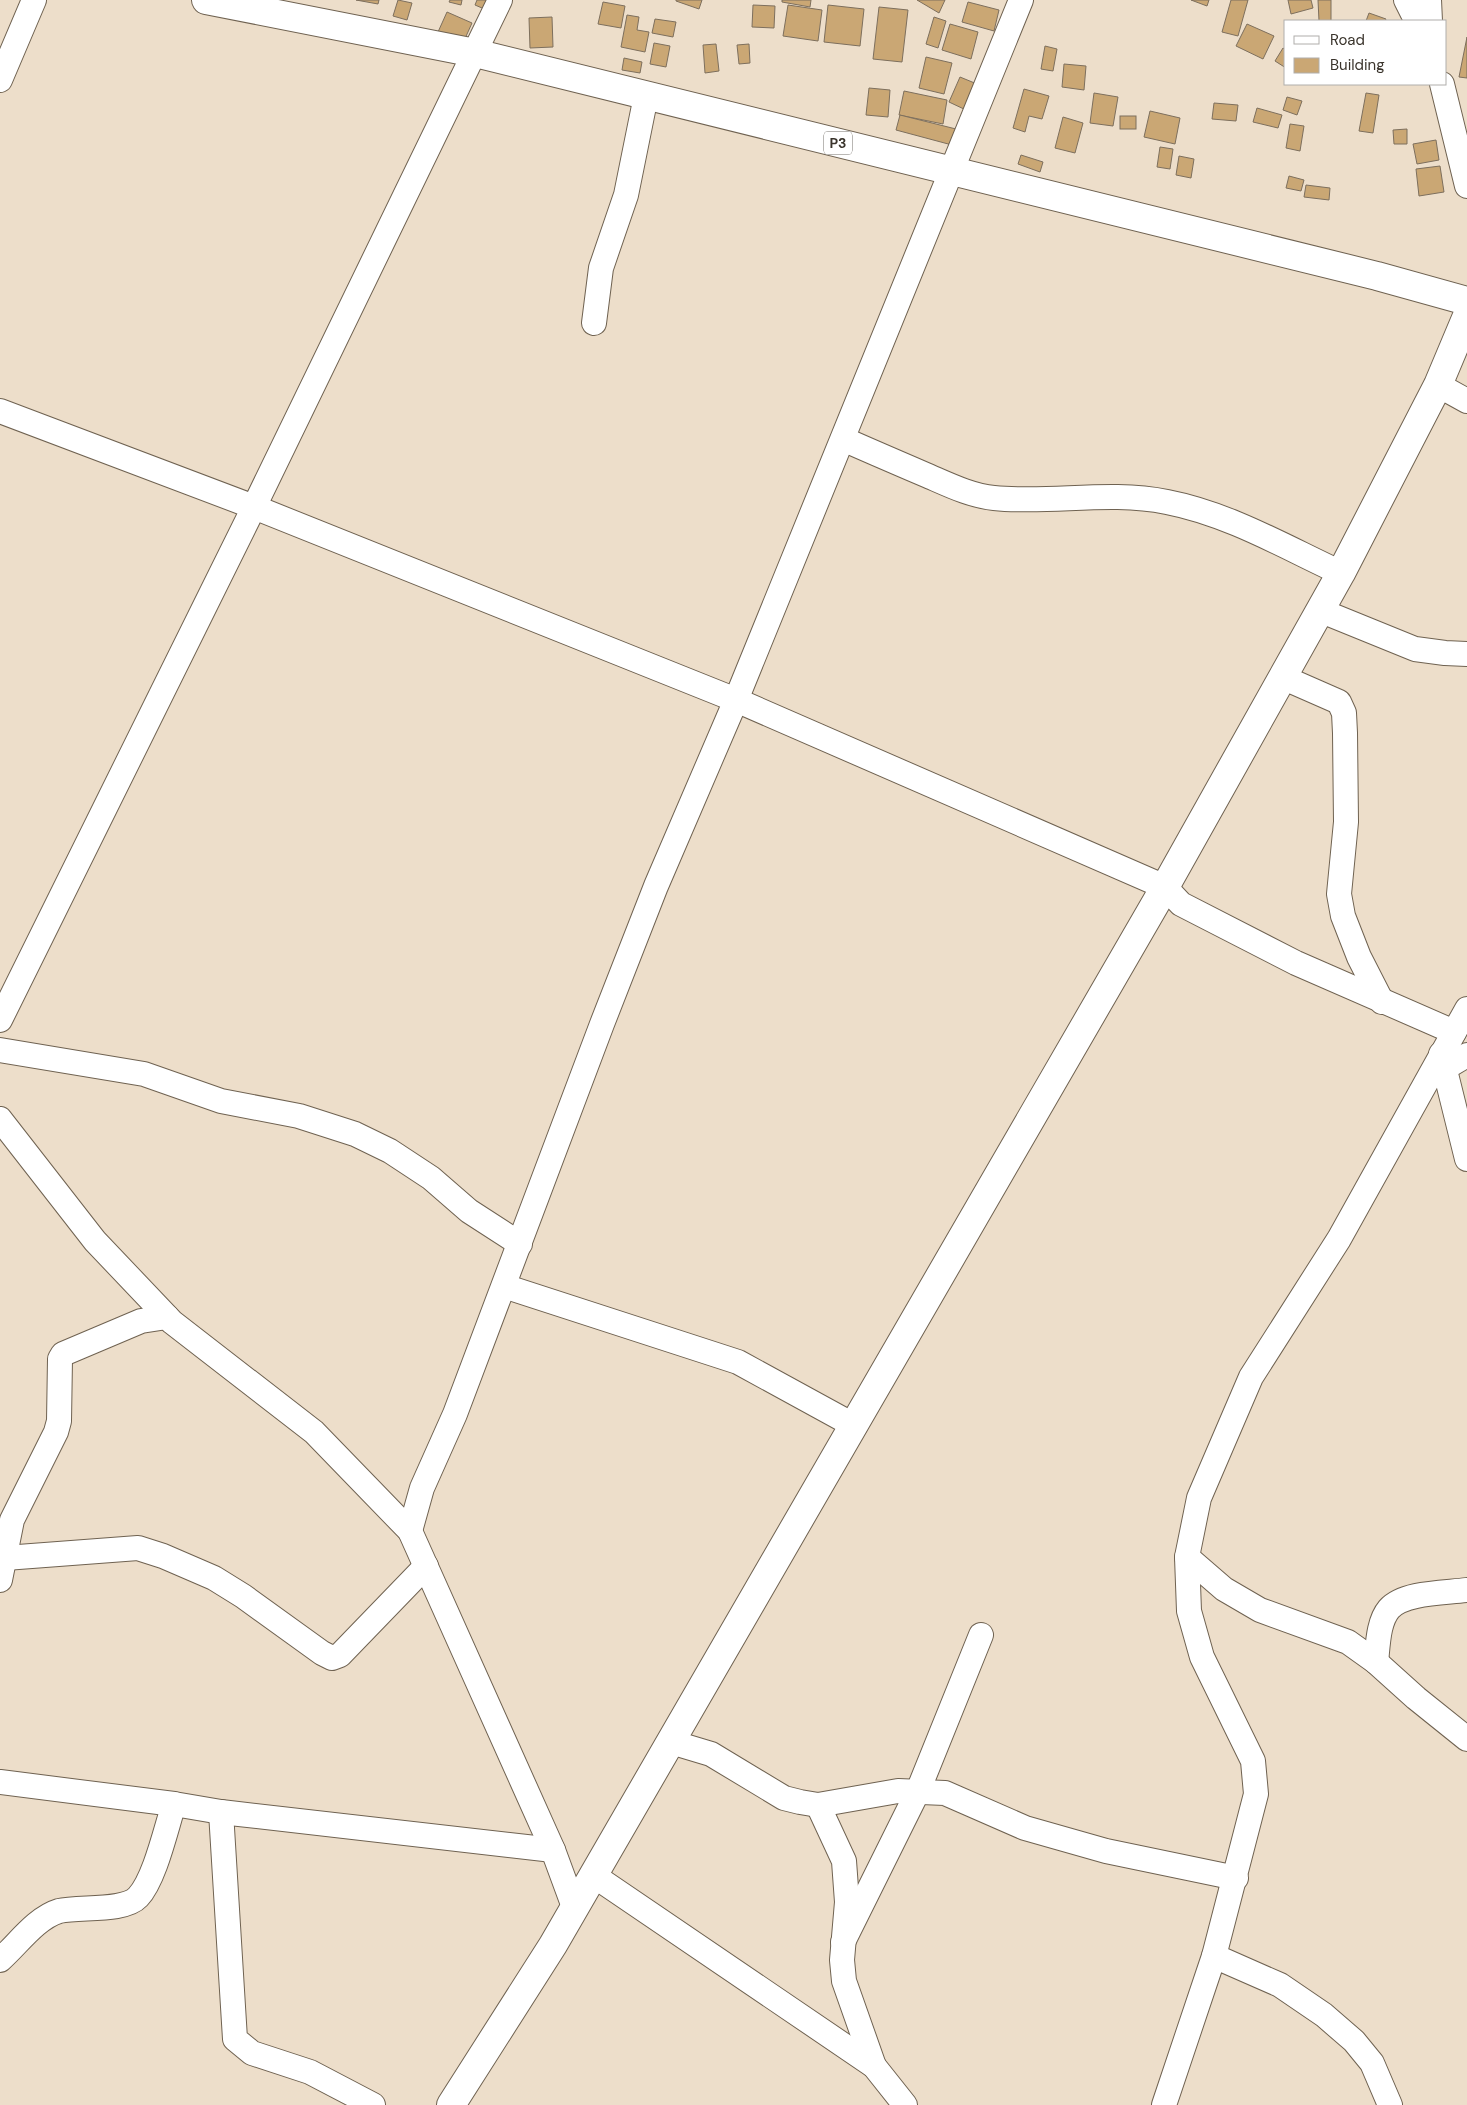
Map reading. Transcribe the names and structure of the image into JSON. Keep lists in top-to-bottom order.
{
  "streets": {
    "main road": ["P3"]
  },
  "legend": ["Road", "Building"]
}
